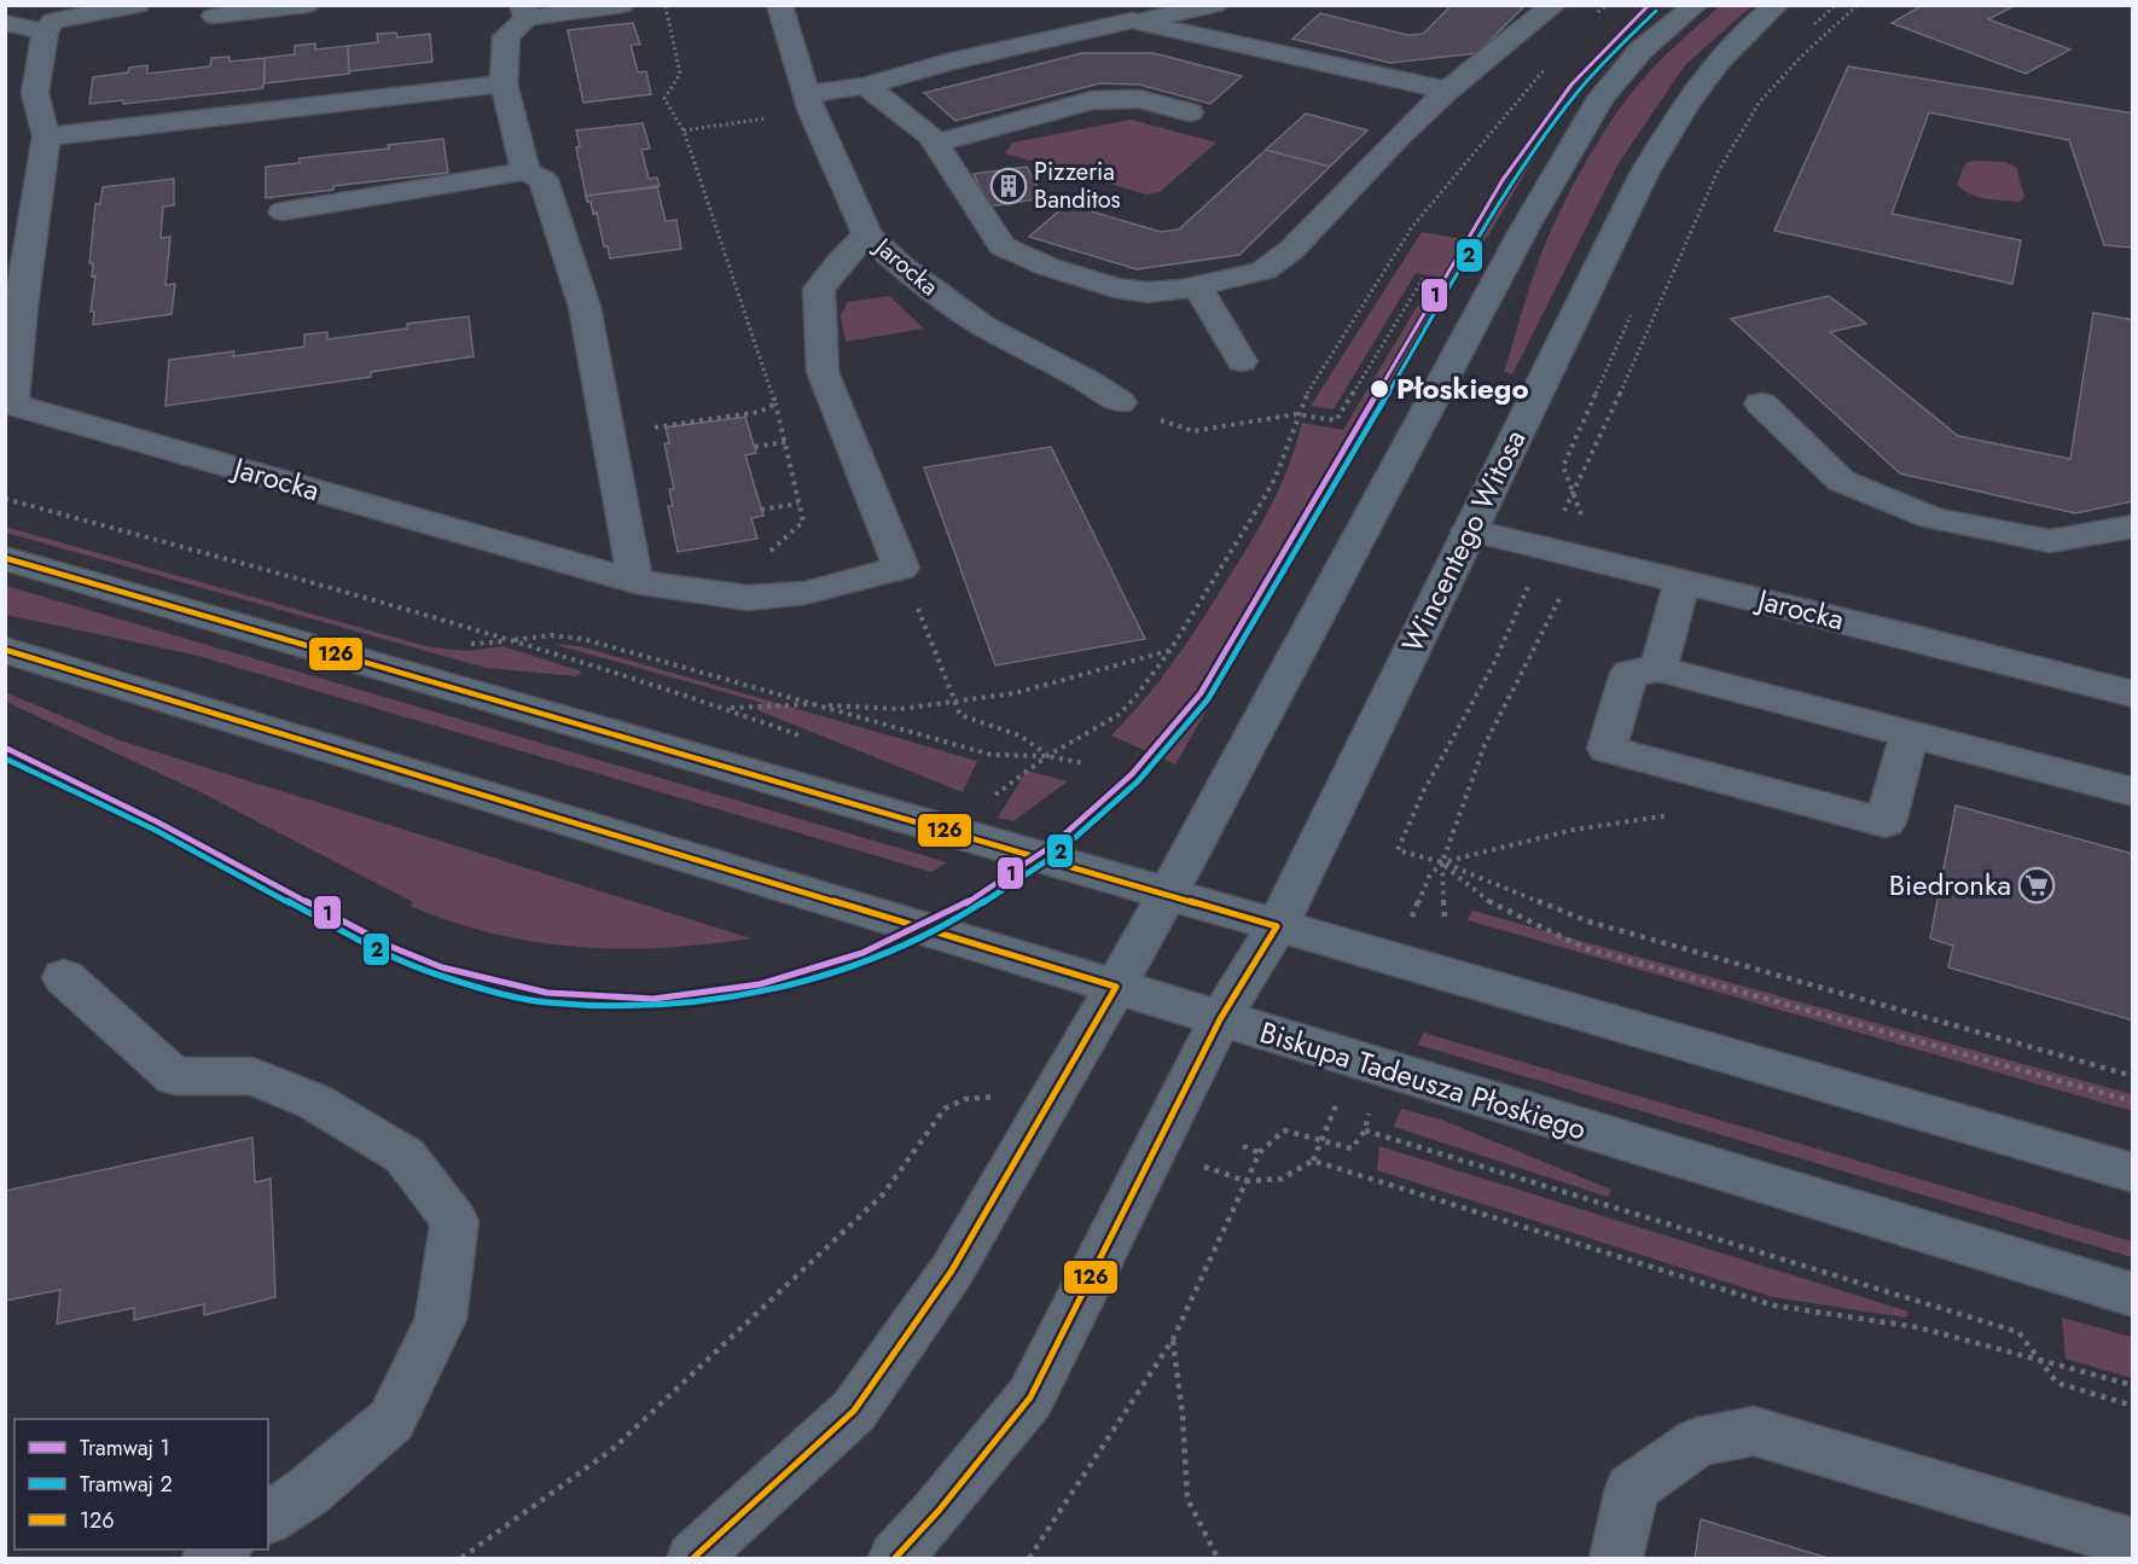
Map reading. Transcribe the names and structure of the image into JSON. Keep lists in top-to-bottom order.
{
  "streets": {
    "main road": ["Wincentego Witosa", "Biskupa Tadeusza Płoskiego"],
    "street": ["Jarocka"]
  },
  "crossings": [
    ["Jarocka", "Wincentego Witosa"],
    ["Wincentego Witosa", "Biskupa Tadeusza Płoskiego"]
  ],
  "places": {
    "building": ["Pizzeria Banditos"],
    "other": ["Płoskiego"],
    "supermarket": ["Biedronka"]
  },
  "lines": ["tram line 1", "tram line 2", "transit line 126"],
  "legend": ["Tramwaj 1", "Tramwaj 2", "126"]
}
